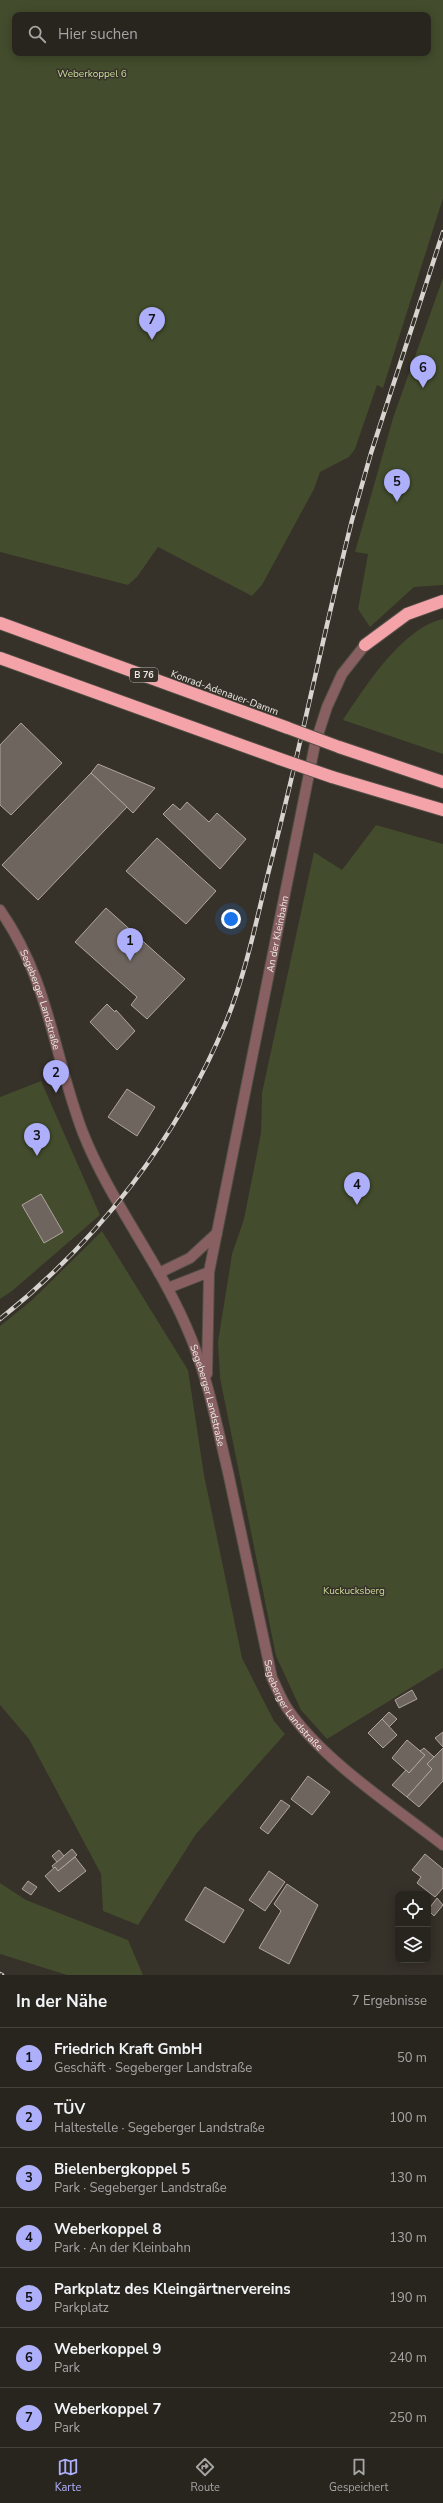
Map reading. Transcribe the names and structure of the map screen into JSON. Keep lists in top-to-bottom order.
{
  "streets": {
    "highway": ["B 76", "Konrad-Adenauer-Damm"],
    "street": ["An der Kleinbahn", "Segeberger Landstraße"]
  },
  "crossings": [
    ["An der Kleinbahn", "Segeberger Landstraße"]
  ],
  "parks": ["Weberkoppel 6", "Kuckucksberg"],
  "page": {
    "search": "Hier suchen",
    "pins": [
      "7",
      "6",
      "5",
      "1",
      "2",
      "3",
      "4"
    ],
    "heading": ["In der Nähe", "7 Ergebnisse"],
    "list": [
      {
        "mark": "1",
        "name": "Friedrich Kraft GmbH",
        "note": "Geschäft · Segeberger Landstraße",
        "value": "50 m"
      },
      {
        "mark": "2",
        "name": "TÜV",
        "note": "Haltestelle · Segeberger Landstraße",
        "value": "100 m"
      },
      {
        "mark": "3",
        "name": "Bielenbergkoppel 5",
        "note": "Park · Segeberger Landstraße",
        "value": "130 m"
      },
      {
        "mark": "4",
        "name": "Weberkoppel 8",
        "note": "Park · An der Kleinbahn",
        "value": "130 m"
      },
      {
        "mark": "5",
        "name": "Parkplatz des Kleingärtnervereins",
        "note": "Parkplatz",
        "value": "190 m"
      },
      {
        "mark": "6",
        "name": "Weberkoppel 9",
        "note": "Park",
        "value": "240 m"
      },
      {
        "mark": "7",
        "name": "Weberkoppel 7",
        "note": "Park",
        "value": "250 m"
      }
    ],
    "nav": ["Karte", "Route", "Gespeichert"]
  }
}
